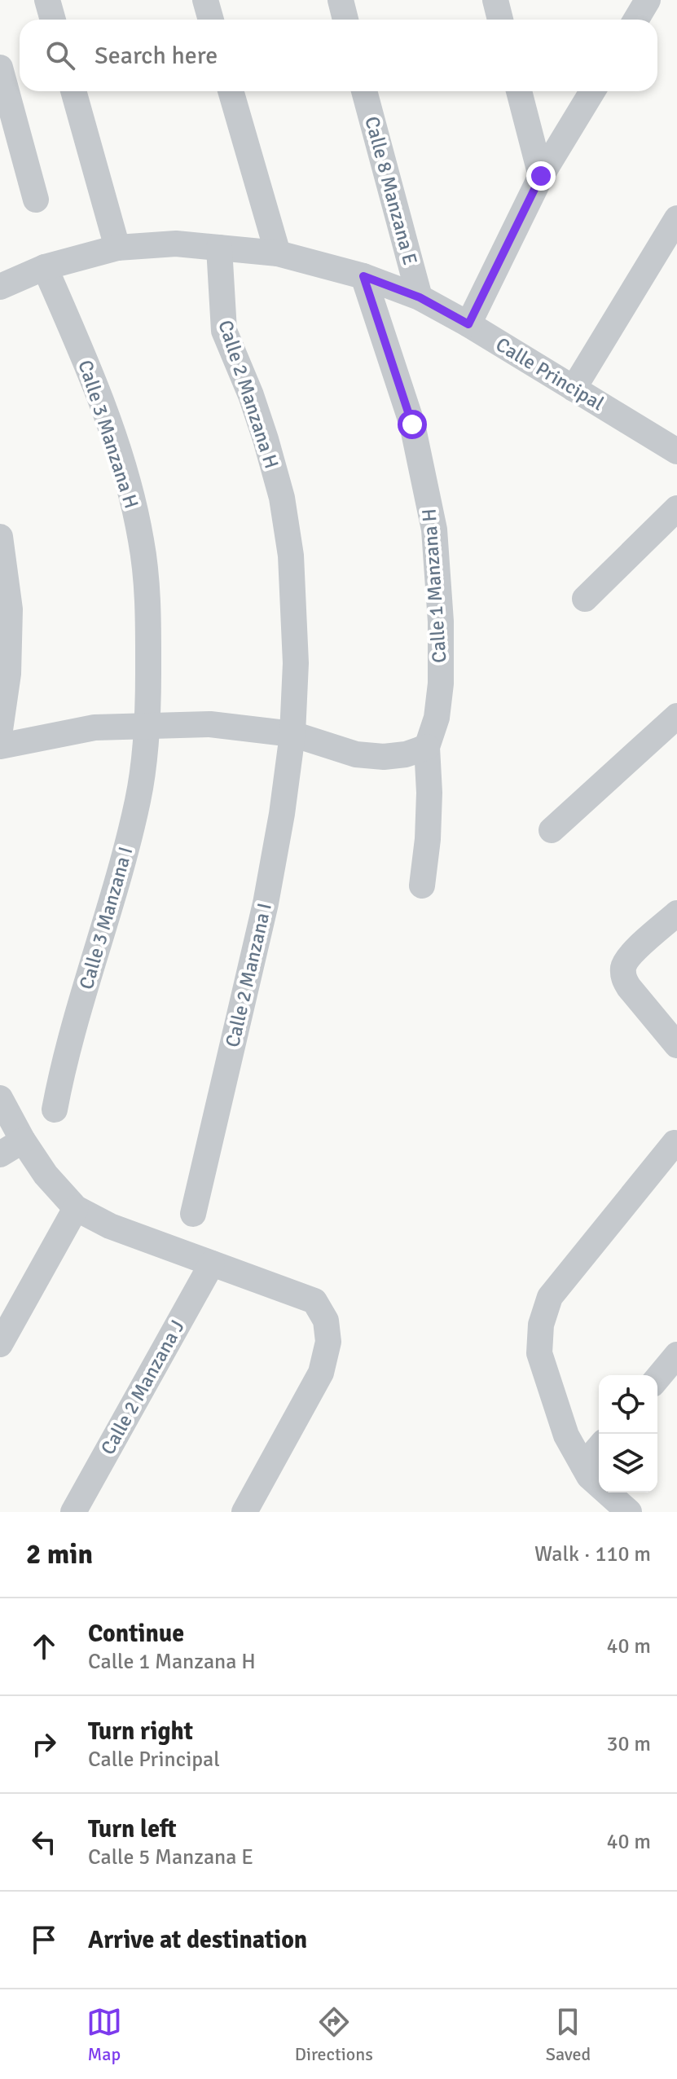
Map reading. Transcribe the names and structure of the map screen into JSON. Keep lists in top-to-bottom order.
{
  "streets": {
    "street": [
      "Calle 8 Manzana E",
      "Calle Principal",
      "Calle 2 Manzana H",
      "Calle 3 Manzana H",
      "Calle 1 Manzana H",
      "Calle 3 Manzana I",
      "Calle 2 Manzana I",
      "Calle 2 Manzana J"
    ]
  },
  "crossings": [
    ["Calle 8 Manzana E", "Calle Principal"],
    ["Calle Principal", "Calle 2 Manzana H"],
    ["Calle Principal", "Calle 3 Manzana H"],
    ["Calle Principal", "Calle 1 Manzana H"],
    ["Calle 2 Manzana H", "Calle 2 Manzana I"],
    ["Calle 3 Manzana H", "Calle 3 Manzana I"]
  ],
  "page": {
    "search": "Search here",
    "heading": ["2 min", "Walk · 110 m"],
    "list": [
      ["Continue", "Calle 1 Manzana H", "40 m"],
      ["Turn right", "Calle Principal", "30 m"],
      ["Turn left", "Calle 5 Manzana E", "40 m"],
      "Arrive at destination"
    ],
    "nav": ["Map", "Directions", "Saved"]
  }
}
